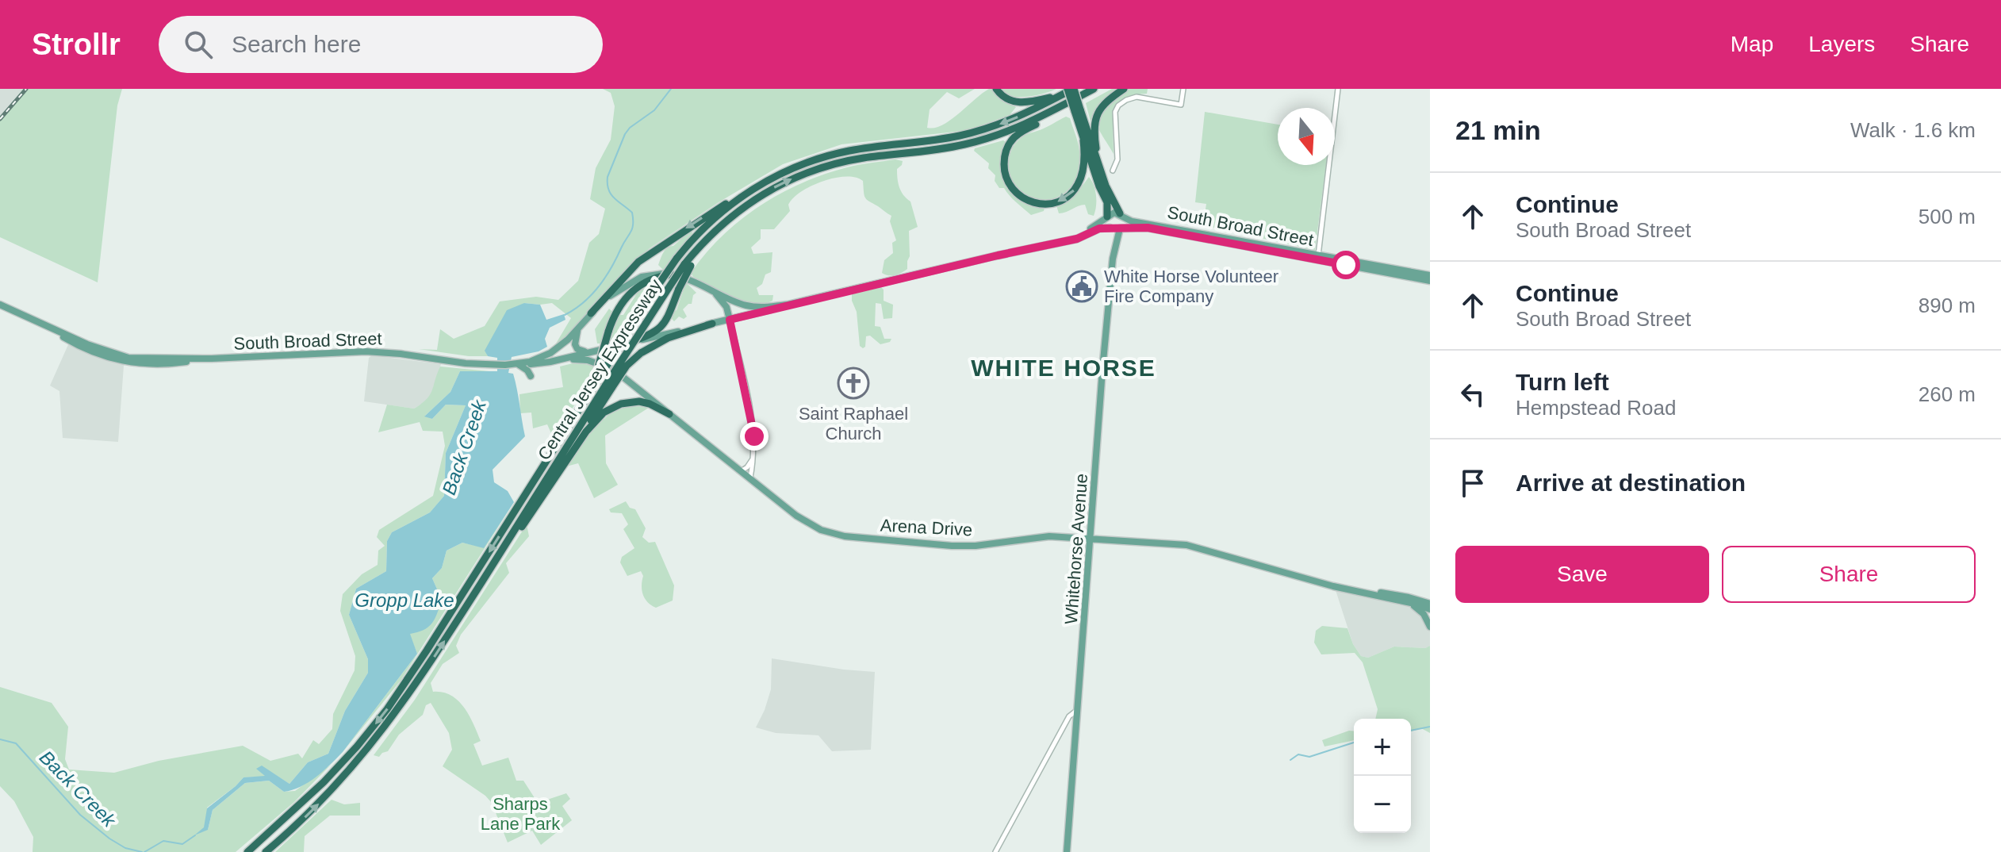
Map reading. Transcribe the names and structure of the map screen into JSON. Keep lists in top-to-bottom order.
{
  "streets": {
    "highway": ["Central Jersey Expressway"],
    "main road": ["South Broad Street", "Arena Drive", "Whitehorse Avenue"]
  },
  "crossings": [
    ["South Broad Street", "Whitehorse Avenue"],
    ["Arena Drive", "Whitehorse Avenue"]
  ],
  "districts": ["WHITE HORSE"],
  "water": ["Back Creek", "Gropp Lake"],
  "parks": ["Sharps Lane Park"],
  "places": {
    "public building": ["White Horse Volunteer Fire Company"],
    "church": ["Saint Raphael Church"]
  },
  "north": "bottom",
  "page": {
    "header": "Strollr",
    "search": "Search here",
    "nav": ["Map", "Layers", "Share"],
    "heading": ["21 min", "Walk · 1.6 km"],
    "list": [
      ["Continue", "South Broad Street", "500 m"],
      ["Continue", "South Broad Street", "890 m"],
      ["Turn left", "Hempstead Road", "260 m"],
      "Arrive at destination"
    ],
    "buttons": ["Save", "Share"],
    "map_buttons": ["+", "−"]
  }
}
